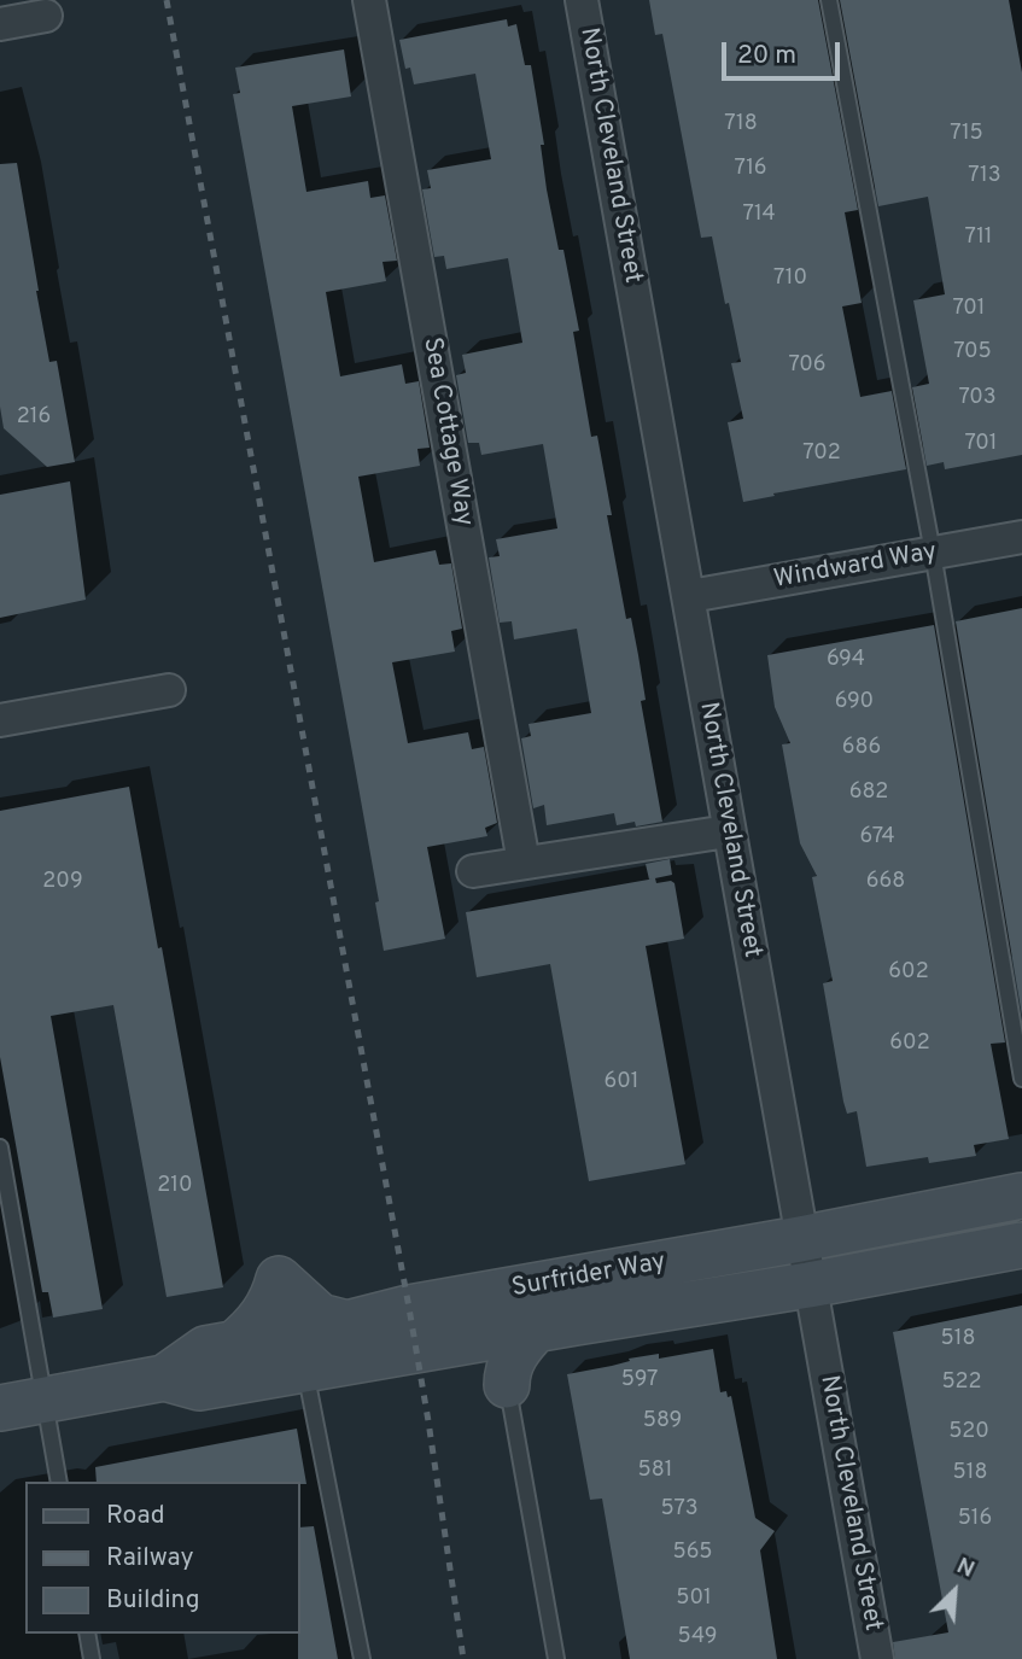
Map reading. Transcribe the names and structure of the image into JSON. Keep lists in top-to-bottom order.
{
  "streets": {
    "main road": ["Surfrider Way"],
    "street": ["North Cleveland Street", "Sea Cottage Way", "Windward Way"]
  },
  "crossings": [
    ["North Cleveland Street", "Windward Way"],
    ["North Cleveland Street", "Surfrider Way"]
  ],
  "house_numbers": [
    "718",
    "715",
    "716",
    "713",
    "714",
    "711",
    "710",
    "701",
    "705",
    "706",
    "703",
    "216",
    "701",
    "702",
    "694",
    "690",
    "686",
    "682",
    "674",
    "209",
    "668",
    "602",
    "602",
    "601",
    "210",
    "518",
    "597",
    "522",
    "589",
    "520",
    "581",
    "518",
    "573",
    "516",
    "565",
    "501",
    "549"
  ],
  "legend": ["Road", "Railway", "Building"],
  "scale_bar": "20 m",
  "north": "top right"
}
